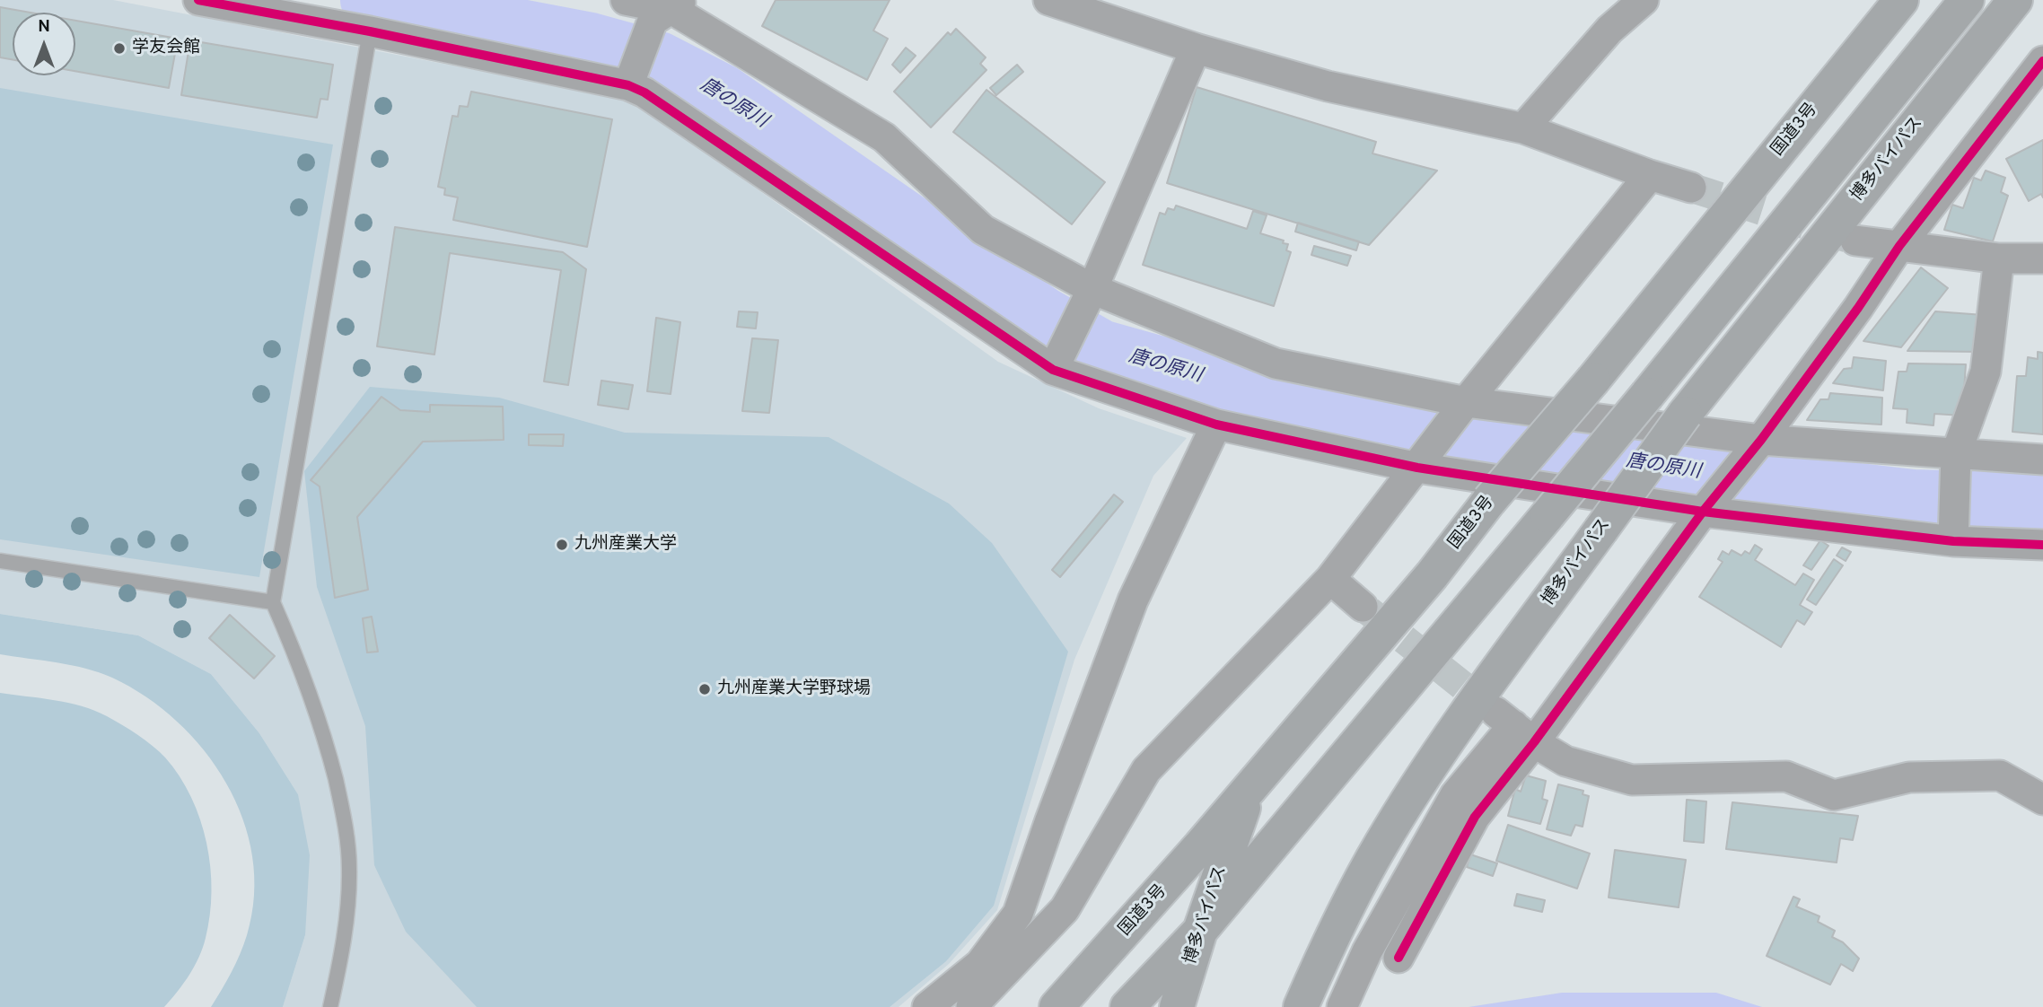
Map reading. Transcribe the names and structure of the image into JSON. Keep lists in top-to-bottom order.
{
  "streets": {
    "highway": ["国道3号", "博多バイパス"]
  },
  "crossings": [
    ["国道3号", "博多バイパス"]
  ],
  "water": ["唐の原川"],
  "places": ["学友会館", "九州産業大学", "九州産業大学野球場"],
  "north": "top"
}
